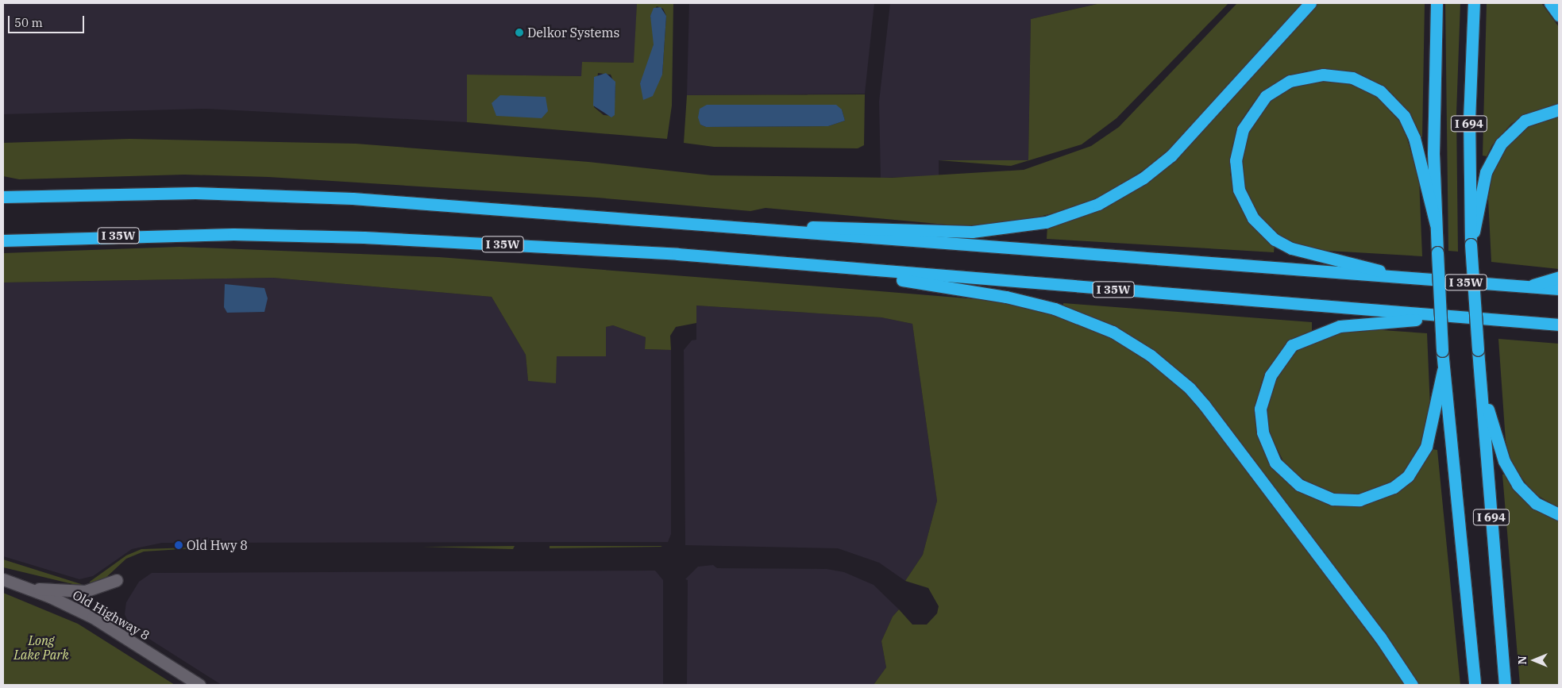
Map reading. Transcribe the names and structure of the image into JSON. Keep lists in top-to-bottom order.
{
  "streets": {
    "highway": ["I 694", "I 35W"],
    "street": ["Old Highway 8"]
  },
  "parks": ["Long Lake Park"],
  "places": ["Delkor Systems", "Old Hwy 8"],
  "scale_bar": "50 m",
  "north": "left"
}
